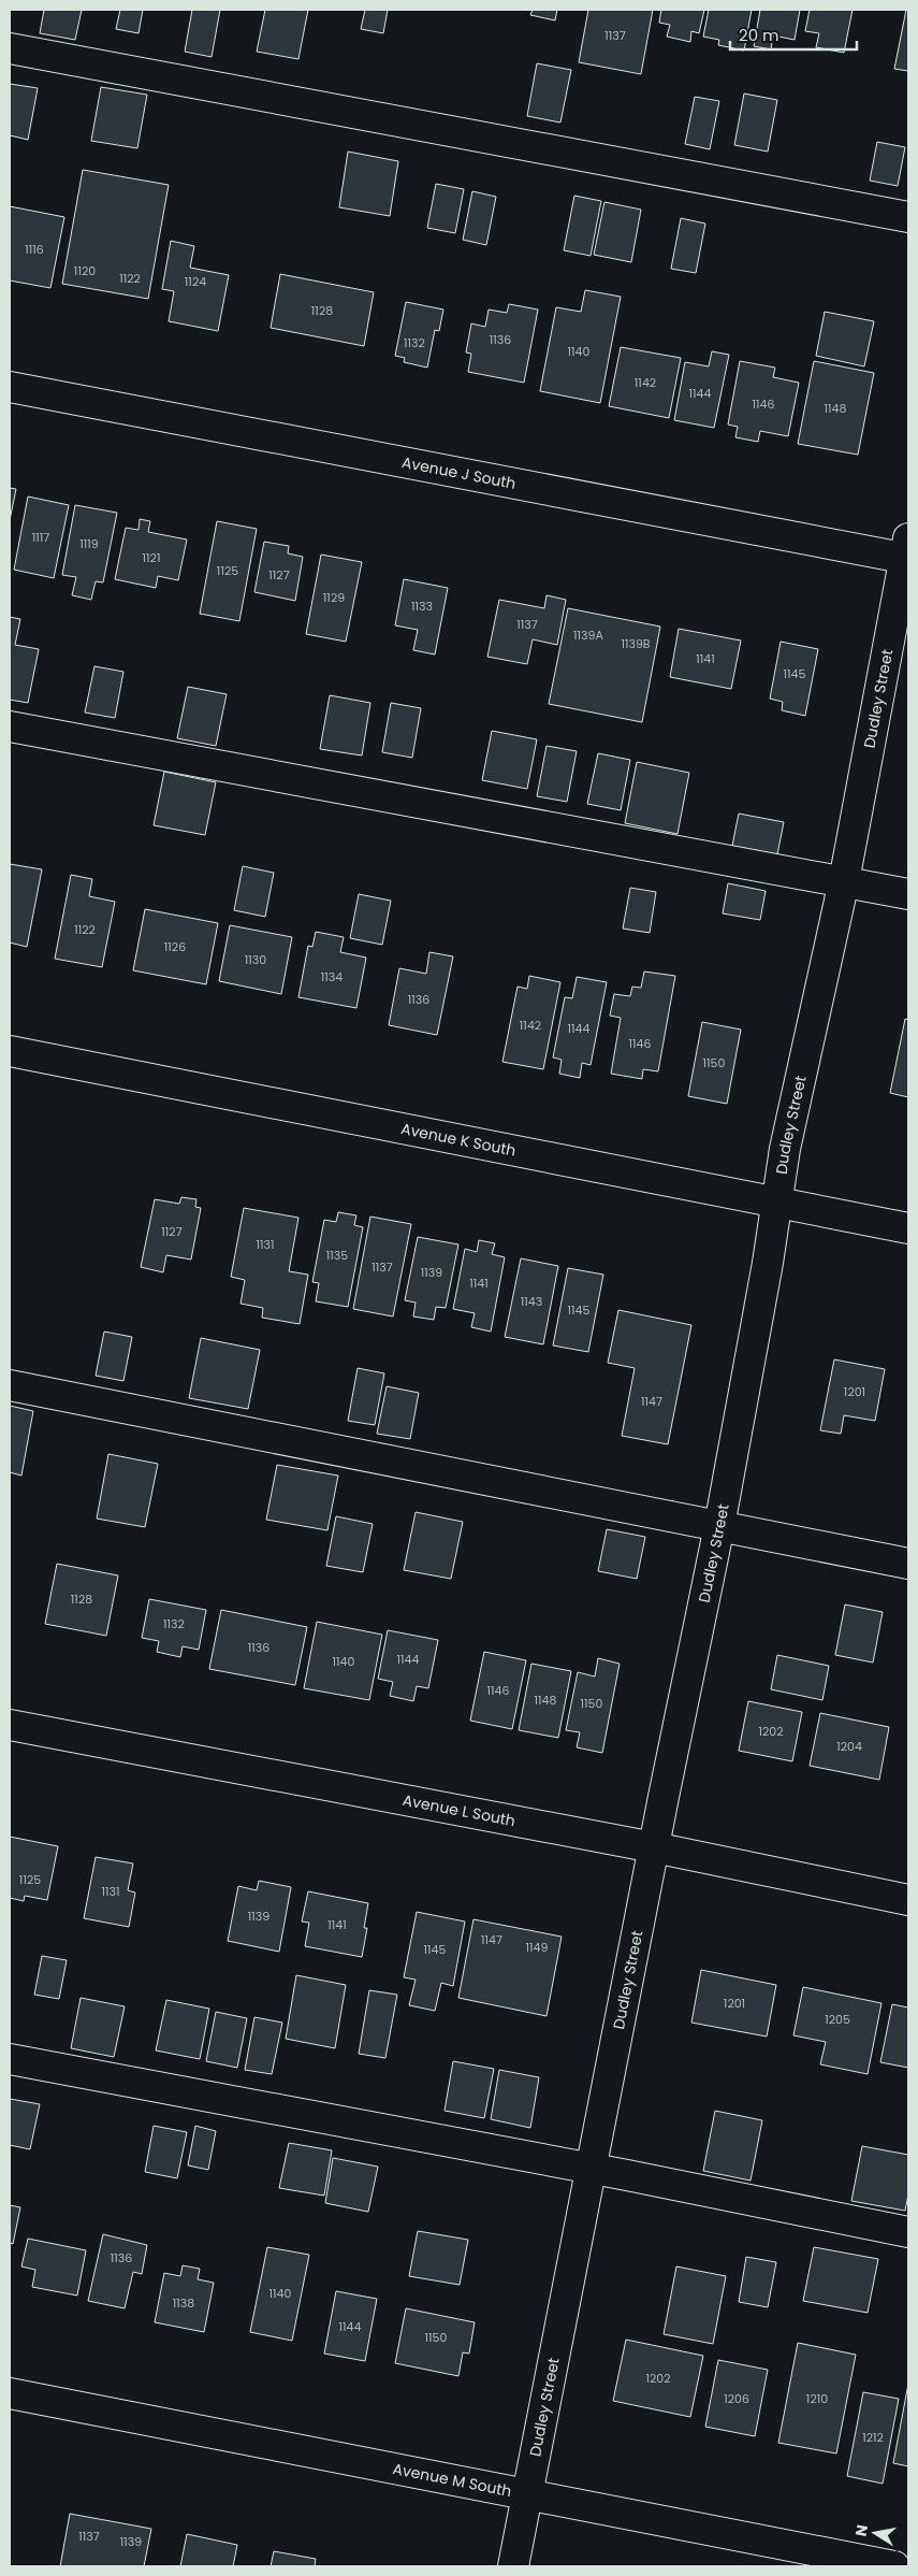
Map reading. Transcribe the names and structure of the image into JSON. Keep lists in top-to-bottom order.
{
  "streets": {
    "street": [
      "Avenue J South",
      "Dudley Street",
      "Avenue K South",
      "Avenue L South",
      "Avenue M South"
    ]
  },
  "crossings": [
    ["Avenue J South", "Dudley Street"],
    ["Dudley Street", "Avenue K South"],
    ["Dudley Street", "Avenue L South"],
    ["Dudley Street", "Avenue M South"]
  ],
  "house_numbers": [
    "1137",
    "1116",
    "1120",
    "1122",
    "1124",
    "1128",
    "1136",
    "1132",
    "1140",
    "1142",
    "1144",
    "1146",
    "1148",
    "1117",
    "1119",
    "1121",
    "1125",
    "1127",
    "1129",
    "1133",
    "1137",
    "1139A",
    "1139B",
    "1141",
    "1145",
    "1122",
    "1126",
    "1130",
    "1134",
    "1136",
    "1142",
    "1144",
    "1146",
    "1150",
    "1127",
    "1131",
    "1135",
    "1137",
    "1139",
    "1141",
    "1143",
    "1145",
    "1201",
    "1147",
    "1128",
    "1132",
    "1136",
    "1144",
    "1140",
    "1146",
    "1148",
    "1150",
    "1202",
    "1204",
    "1125",
    "1131",
    "1139",
    "1141",
    "1147",
    "1149",
    "1145",
    "1201",
    "1205",
    "1136",
    "1140",
    "1138",
    "1144",
    "1150",
    "1202",
    "1206",
    "1210",
    "1212",
    "1137",
    "1139"
  ],
  "scale_bar": "20 m",
  "north": "left"
}
